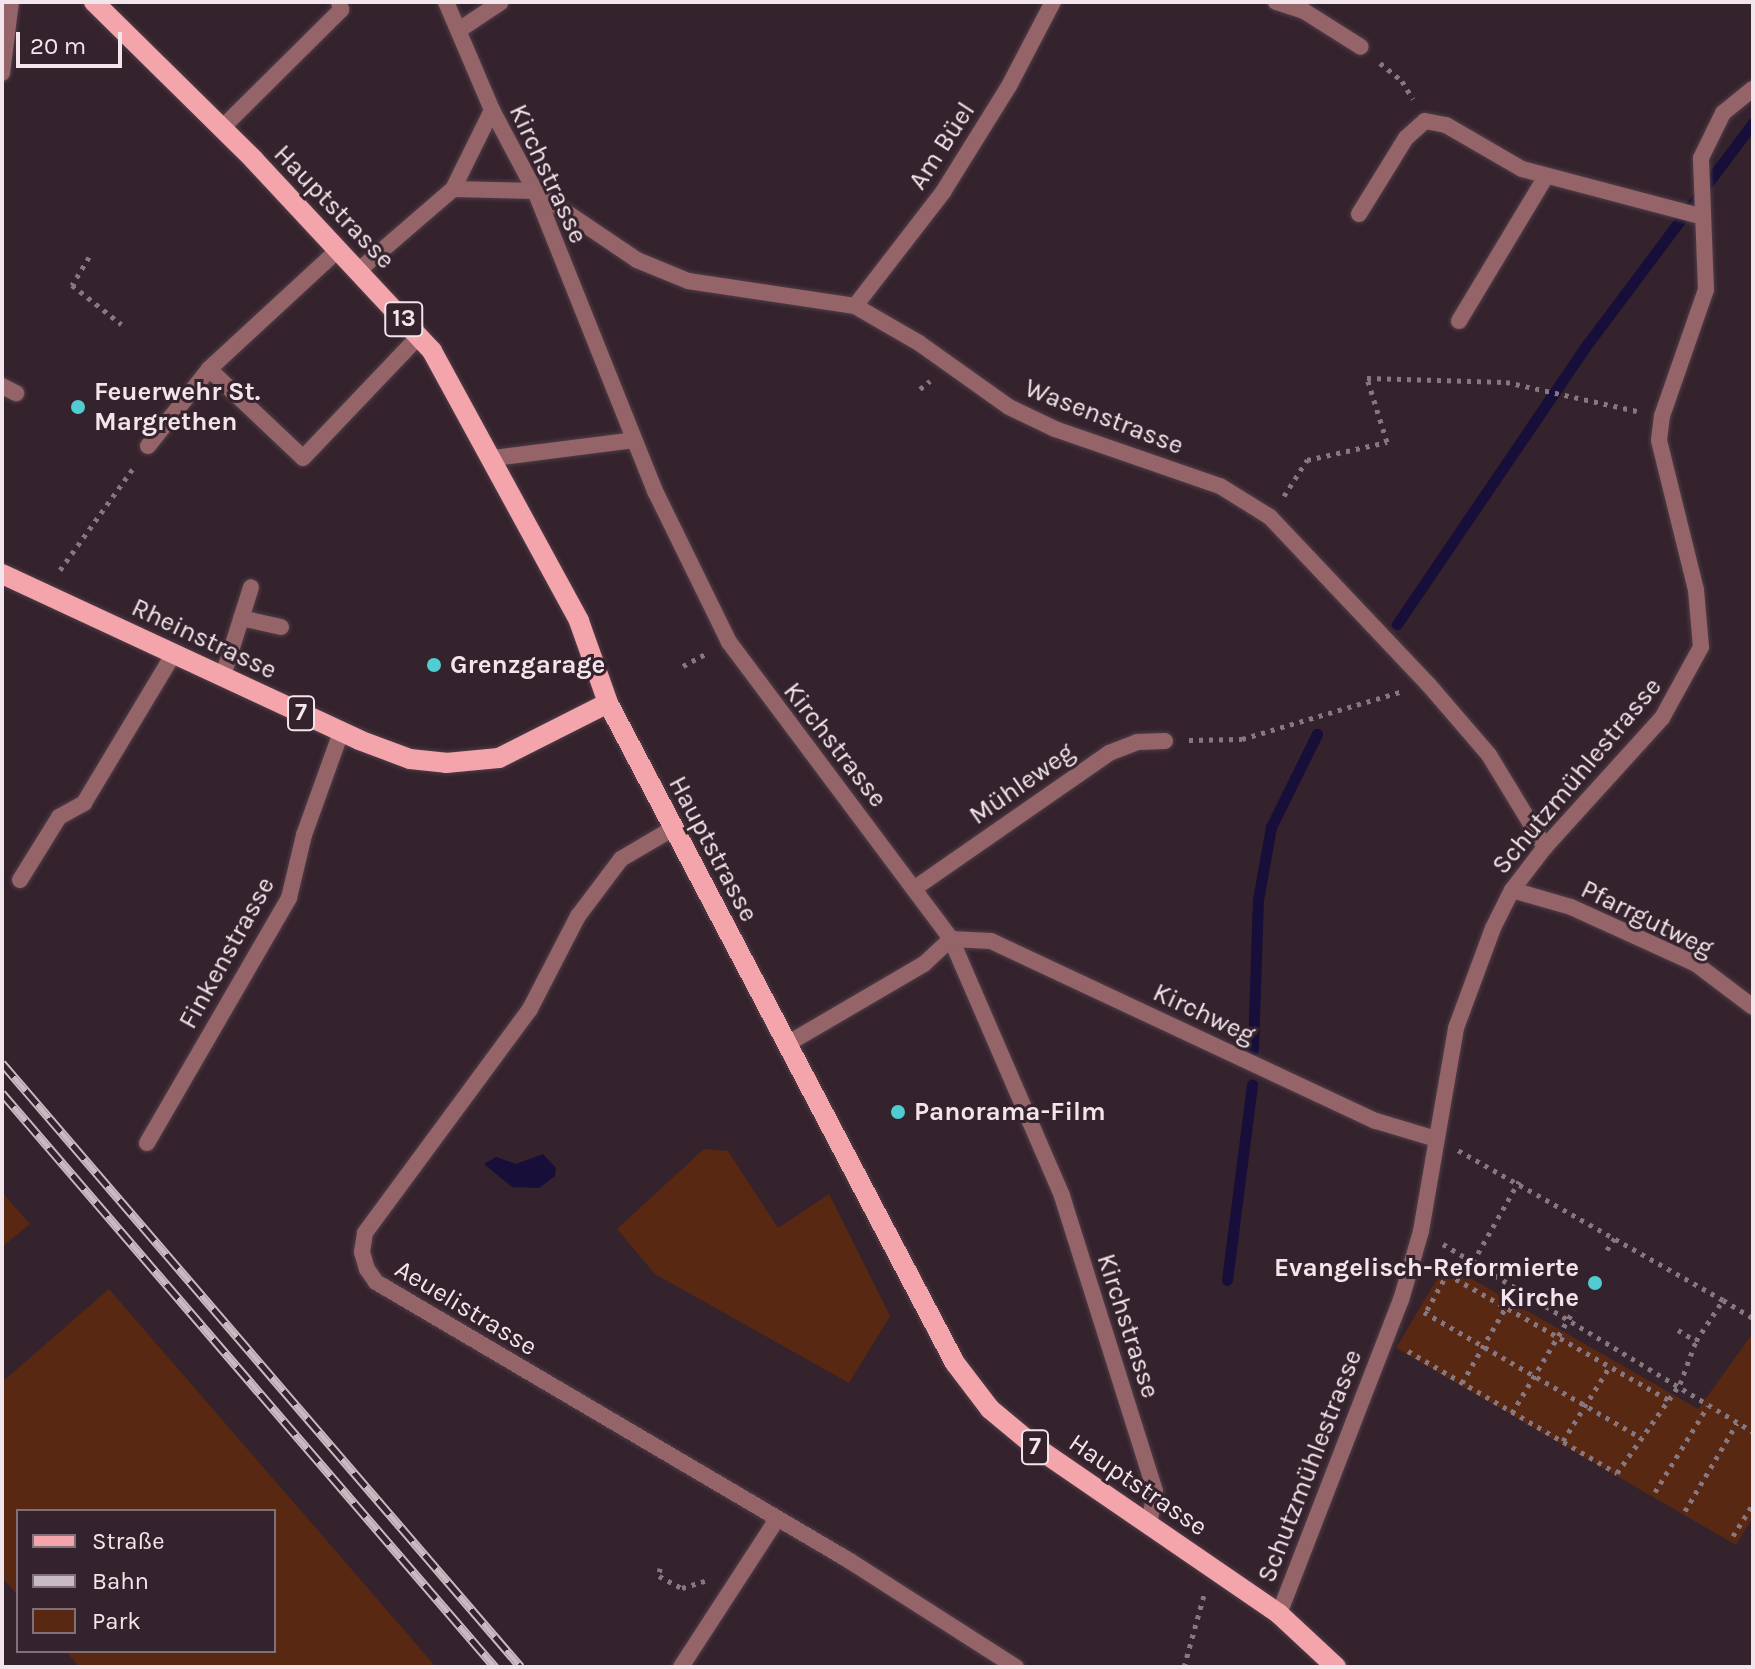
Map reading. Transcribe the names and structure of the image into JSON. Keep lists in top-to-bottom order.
{
  "streets": {
    "main road": [
      "Hauptstrasse",
      "13",
      "Rheinstrasse",
      "7"
    ],
    "street": [
      "Am Büel",
      "Kirchstrasse",
      "Wasenstrasse",
      "Schutzmühlestrasse",
      "Mühleweg",
      "Pfarrgutweg",
      "Finkenstrasse",
      "Kirchweg",
      "Aeuelistrasse"
    ]
  },
  "crossings": [
    ["Am Büel", "Wasenstrasse"],
    ["Kirchstrasse", "Hauptstrasse"],
    ["Kirchstrasse", "Wasenstrasse"],
    ["Kirchstrasse", "Mühleweg"],
    ["Kirchstrasse", "Kirchweg"],
    ["Hauptstrasse", "Rheinstrasse"],
    ["Hauptstrasse", "Schutzmühlestrasse"],
    ["Hauptstrasse", "Aeuelistrasse"],
    ["Wasenstrasse", "Schutzmühlestrasse"],
    ["Rheinstrasse", "Finkenstrasse"],
    ["Schutzmühlestrasse", "Pfarrgutweg"],
    ["Schutzmühlestrasse", "Kirchweg"]
  ],
  "places": [
    "Feuerwehr St. Margrethen",
    "Grenzgarage",
    "Panorama-Film",
    "Evangelisch-Reformierte Kirche"
  ],
  "legend": ["Straße", "Bahn", "Park"],
  "scale_bar": "20 m"
}
